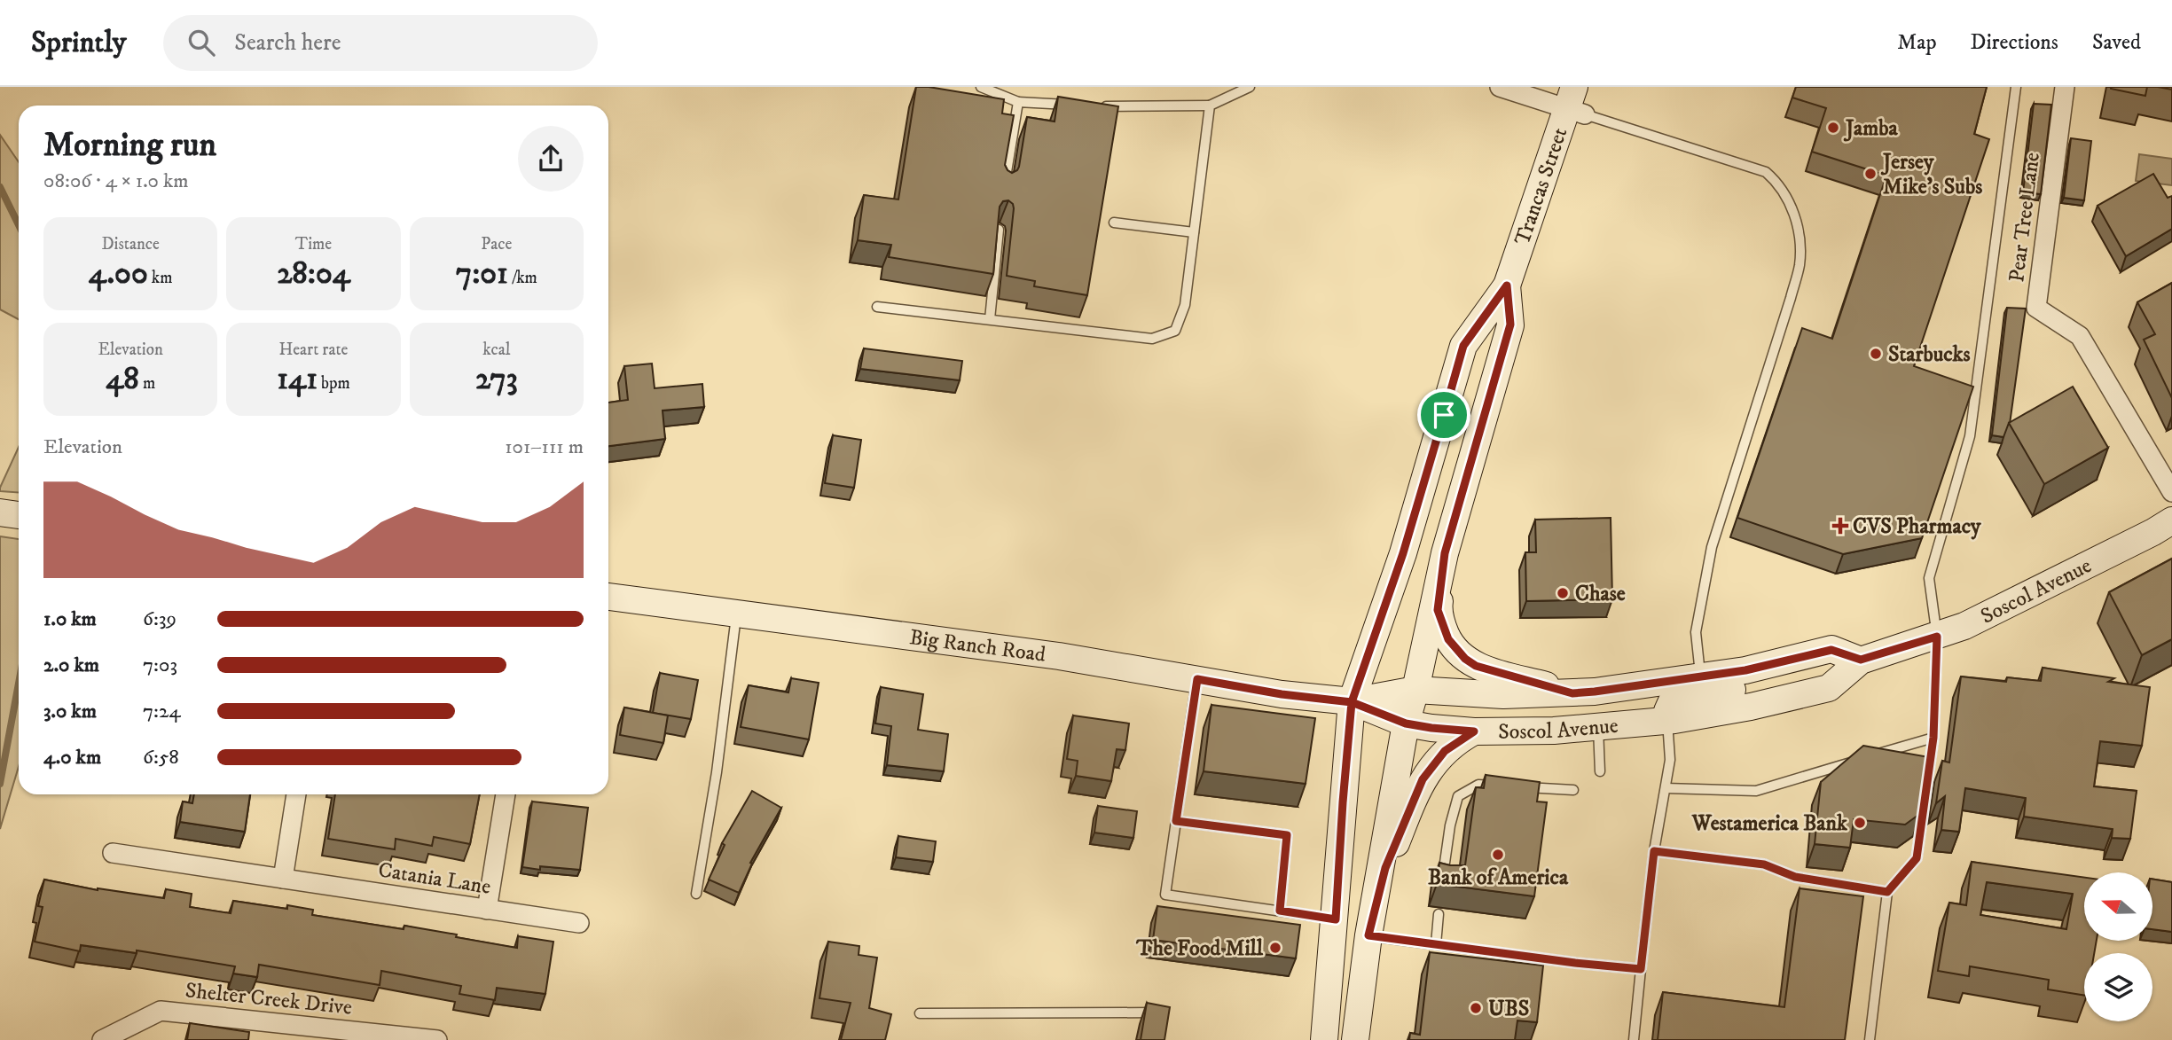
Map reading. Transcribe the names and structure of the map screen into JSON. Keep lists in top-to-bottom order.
{
  "streets": {
    "main road": ["Trancas Street", "Soscol Avenue", "Big Ranch Road"],
    "street": ["Pear Tree Lane", "Catania Lane", "Shelter Creek Drive"]
  },
  "crossings": [
    ["Trancas Street", "Soscol Avenue"],
    ["Trancas Street", "Big Ranch Road"],
    ["Soscol Avenue", "Big Ranch Road"]
  ],
  "places": {
    "other": [
      "Jamba",
      "Jersey Mike's Subs",
      "Starbucks",
      "Chase",
      "Westamerica Bank",
      "Bank of America",
      "The Food Mill",
      "UBS"
    ],
    "health": ["CVS Pharmacy"]
  },
  "north": "left",
  "page": {
    "header": "Sprintly",
    "search": "Search here",
    "nav": ["Map", "Directions", "Saved"],
    "heading": ["Morning run", "08:06 · 4 × 1.0 km"],
    "stats": [
      ["Distance", "4.00 km"],
      ["Time", "28:04"],
      ["Pace", "7:01 /km"],
      ["Elevation", "48 m"],
      ["Heart rate", "141 bpm"],
      ["kcal", "273"]
    ],
    "chart": ["Elevation", "101–111 m"],
    "list": [
      {
        "name": "1.0 km",
        "note": "6:39"
      },
      {
        "name": "2.0 km",
        "note": "7:03"
      },
      {
        "name": "3.0 km",
        "note": "7:24"
      },
      {
        "name": "4.0 km",
        "note": "6:58"
      }
    ]
  }
}
